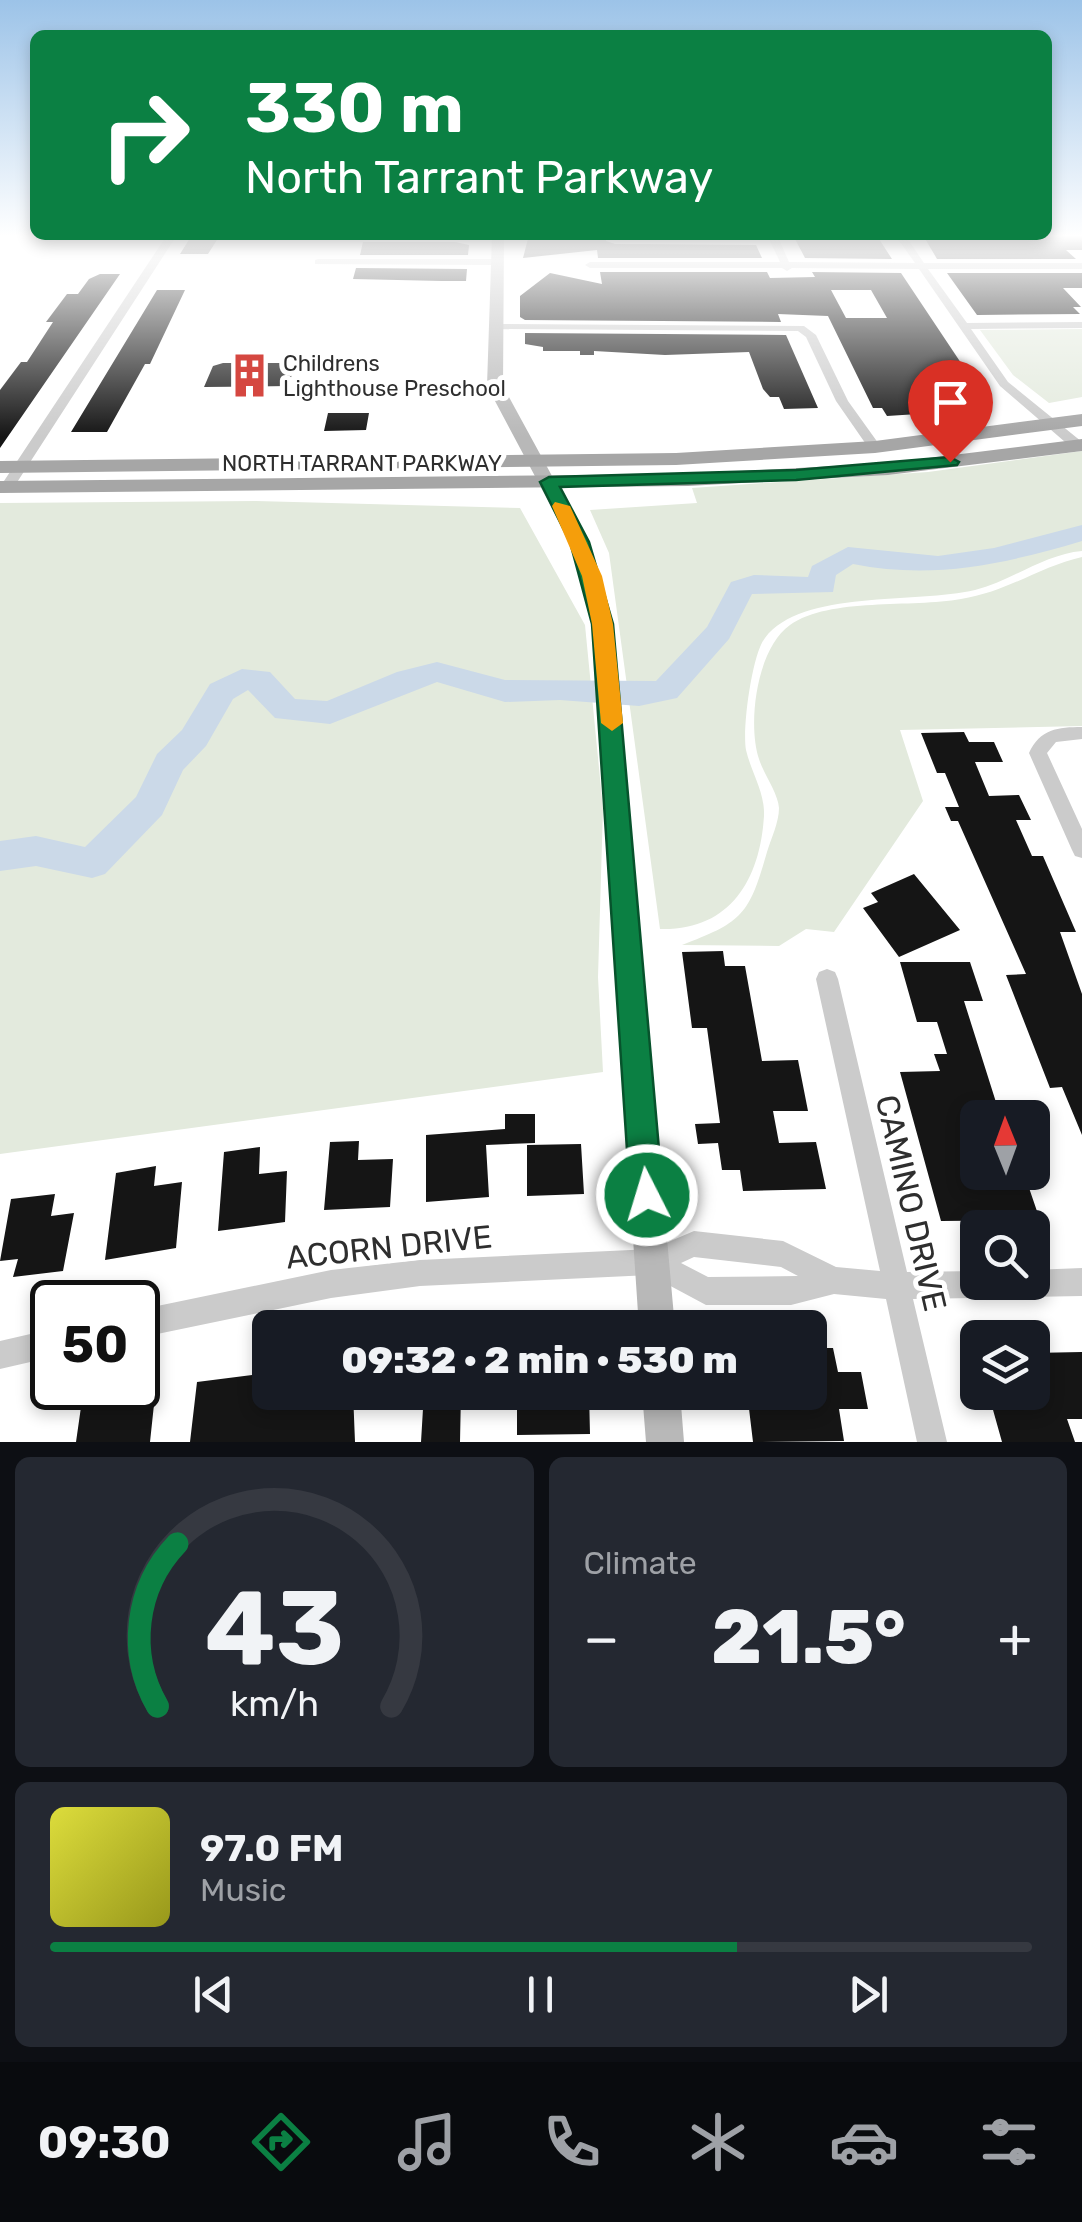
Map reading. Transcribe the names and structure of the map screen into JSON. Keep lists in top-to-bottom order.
{
  "streets": {
    "main road": ["NORTH TARRANT PARKWAY"],
    "street": ["CAMINO DRIVE", "ACORN DRIVE"]
  },
  "crossings": [
    ["CAMINO DRIVE", "ACORN DRIVE"]
  ],
  "places": {
    "building": ["Childrens Lighthouse Preschool"]
  },
  "north": "top",
  "page": {
    "turn": ["330 m", "North Tarrant Parkway"],
    "limit": "50",
    "trip": "09:32 · 2 min · 530 m",
    "tile": "Climate",
    "heat": ["−", "21.5°", "+"],
    "song": ["97.0 FM", "Music"],
    "tabs": "09:30",
    "gauge": ["43", "km/h"]
  }
}
